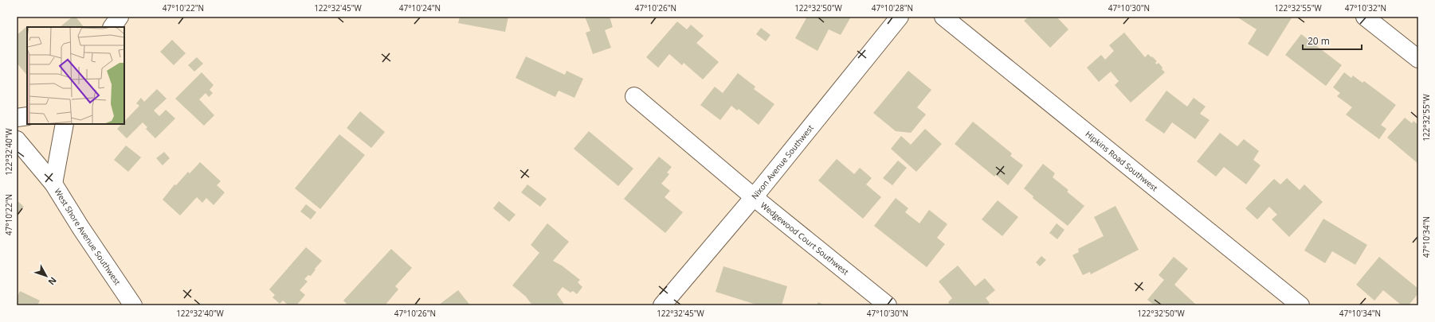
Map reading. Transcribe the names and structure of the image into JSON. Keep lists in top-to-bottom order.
{
  "streets": {
    "street": [
      "Hipkins Road Southwest",
      "Nixon Avenue Southwest",
      "West Shore Avenue Southwest",
      "Wedgewood Court Southwest"
    ]
  },
  "crossings": [
    ["Nixon Avenue Southwest", "Wedgewood Court Southwest"]
  ],
  "scale_bar": "20 m",
  "north": "bottom right",
  "coordinates": [
    "47°10'22\"N",
    "122°32'45\"W",
    "47°10'24\"N",
    "47°10'26\"N",
    "122°32'50\"W",
    "47°10'28\"N",
    "47°10'30\"N",
    "122°32'55\"W",
    "47°10'32\"N",
    "122°32'40\"W",
    "47°10'34\"N"
  ]
}
